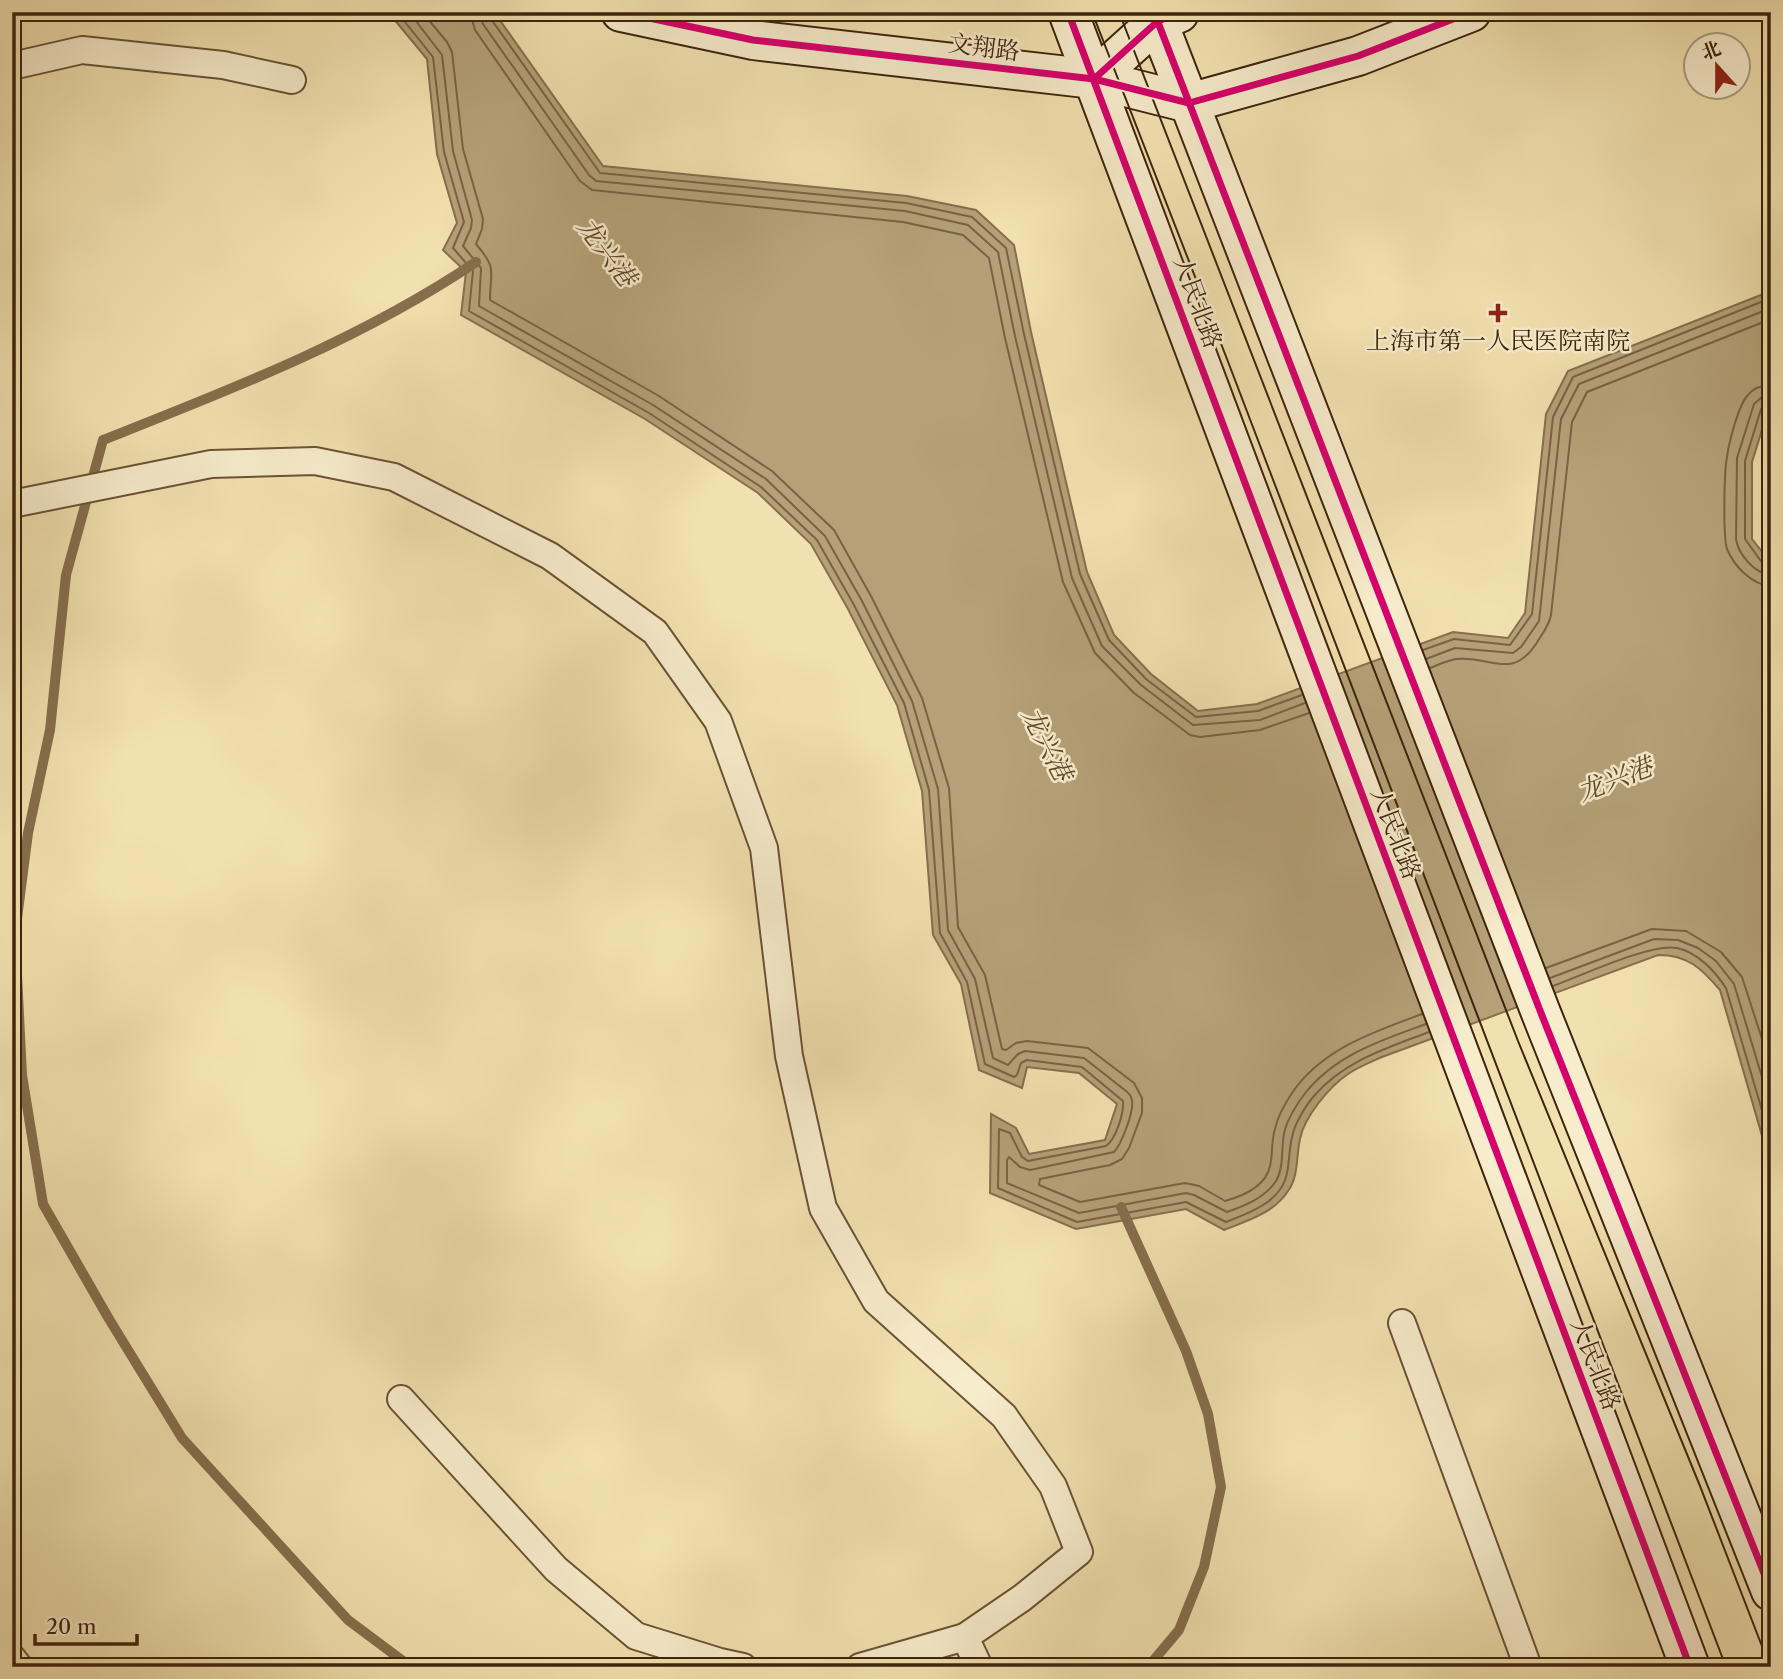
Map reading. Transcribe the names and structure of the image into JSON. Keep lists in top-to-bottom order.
{
  "streets": {
    "main road": ["文翔路", "人民北路"]
  },
  "crossings": [
    ["文翔路", "人民北路"]
  ],
  "water": ["龙兴港"],
  "places": {
    "health": ["上海市第一人民医院南院"]
  },
  "scale_bar": "20 m",
  "north": "top"
}
